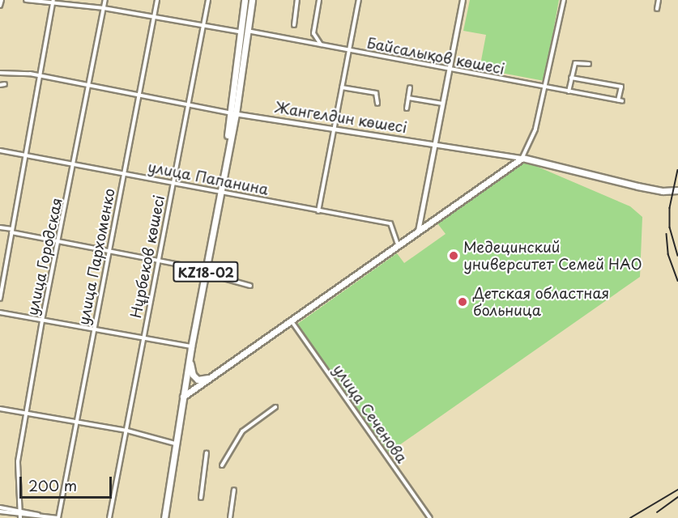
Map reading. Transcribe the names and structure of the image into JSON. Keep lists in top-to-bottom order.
{
  "streets": {
    "highway": ["Жангелдин көшесі", "KZ18-02"],
    "street": [
      "Байсалықов көшесі",
      "улица Папанина",
      "улица Городская",
      "улица Пархоменко",
      "Нұрбеков көшесі",
      "улица Сеченова"
    ]
  },
  "crossings": [
    ["Байсалықов көшесі", "KZ18-02"],
    ["Жангелдин көшесі", "улица Городская"],
    ["Жангелдин көшесі", "улица Пархоменко"],
    ["Жангелдин көшесі", "Нұрбеков көшесі"],
    ["Жангелдин көшесі", "KZ18-02"],
    ["улица Папанина", "улица Городская"],
    ["улица Папанина", "улица Пархоменко"],
    ["улица Папанина", "Нұрбеков көшесі"],
    ["улица Папанина", "KZ18-02"]
  ],
  "places": ["Медецинский университет Семей НАО", "Детская областная больница"],
  "scale_bar": "200 m"
}
